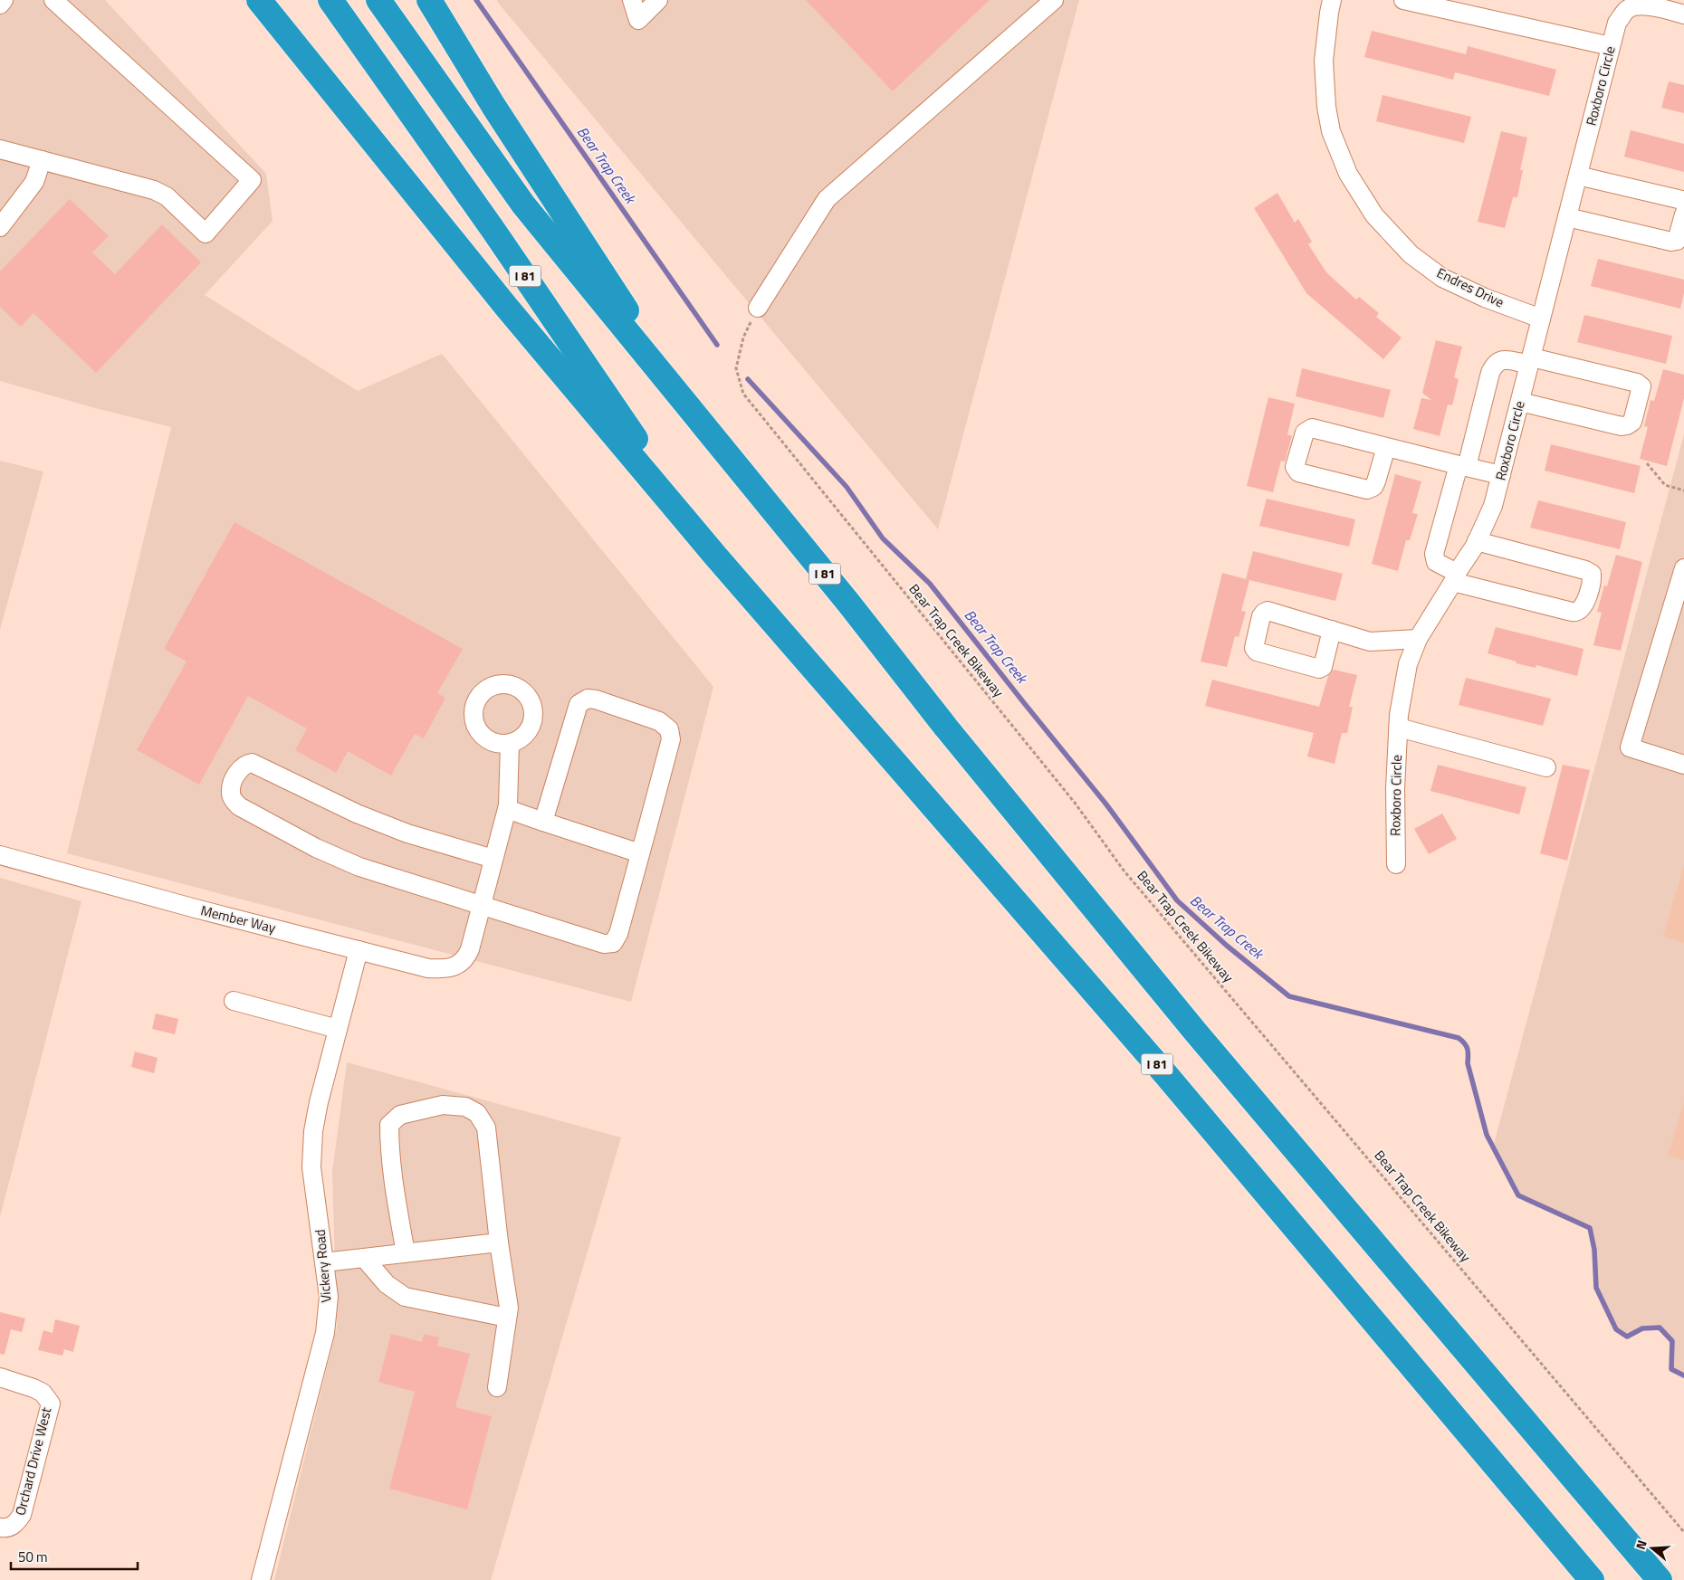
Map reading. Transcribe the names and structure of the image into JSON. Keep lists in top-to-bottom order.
{
  "streets": {
    "highway": ["I 81"],
    "street": [
      "Roxboro Circle",
      "Endres Drive",
      "Member Way",
      "Vickery Road",
      "Orchard Drive West"
    ],
    "path": ["Bear Trap Creek Bikeway"]
  },
  "crossings": [
    ["Roxboro Circle", "Endres Drive"],
    ["Member Way", "Vickery Road"]
  ],
  "water": ["Bear Trap Creek"],
  "scale_bar": "50 m",
  "north": "left"
}
